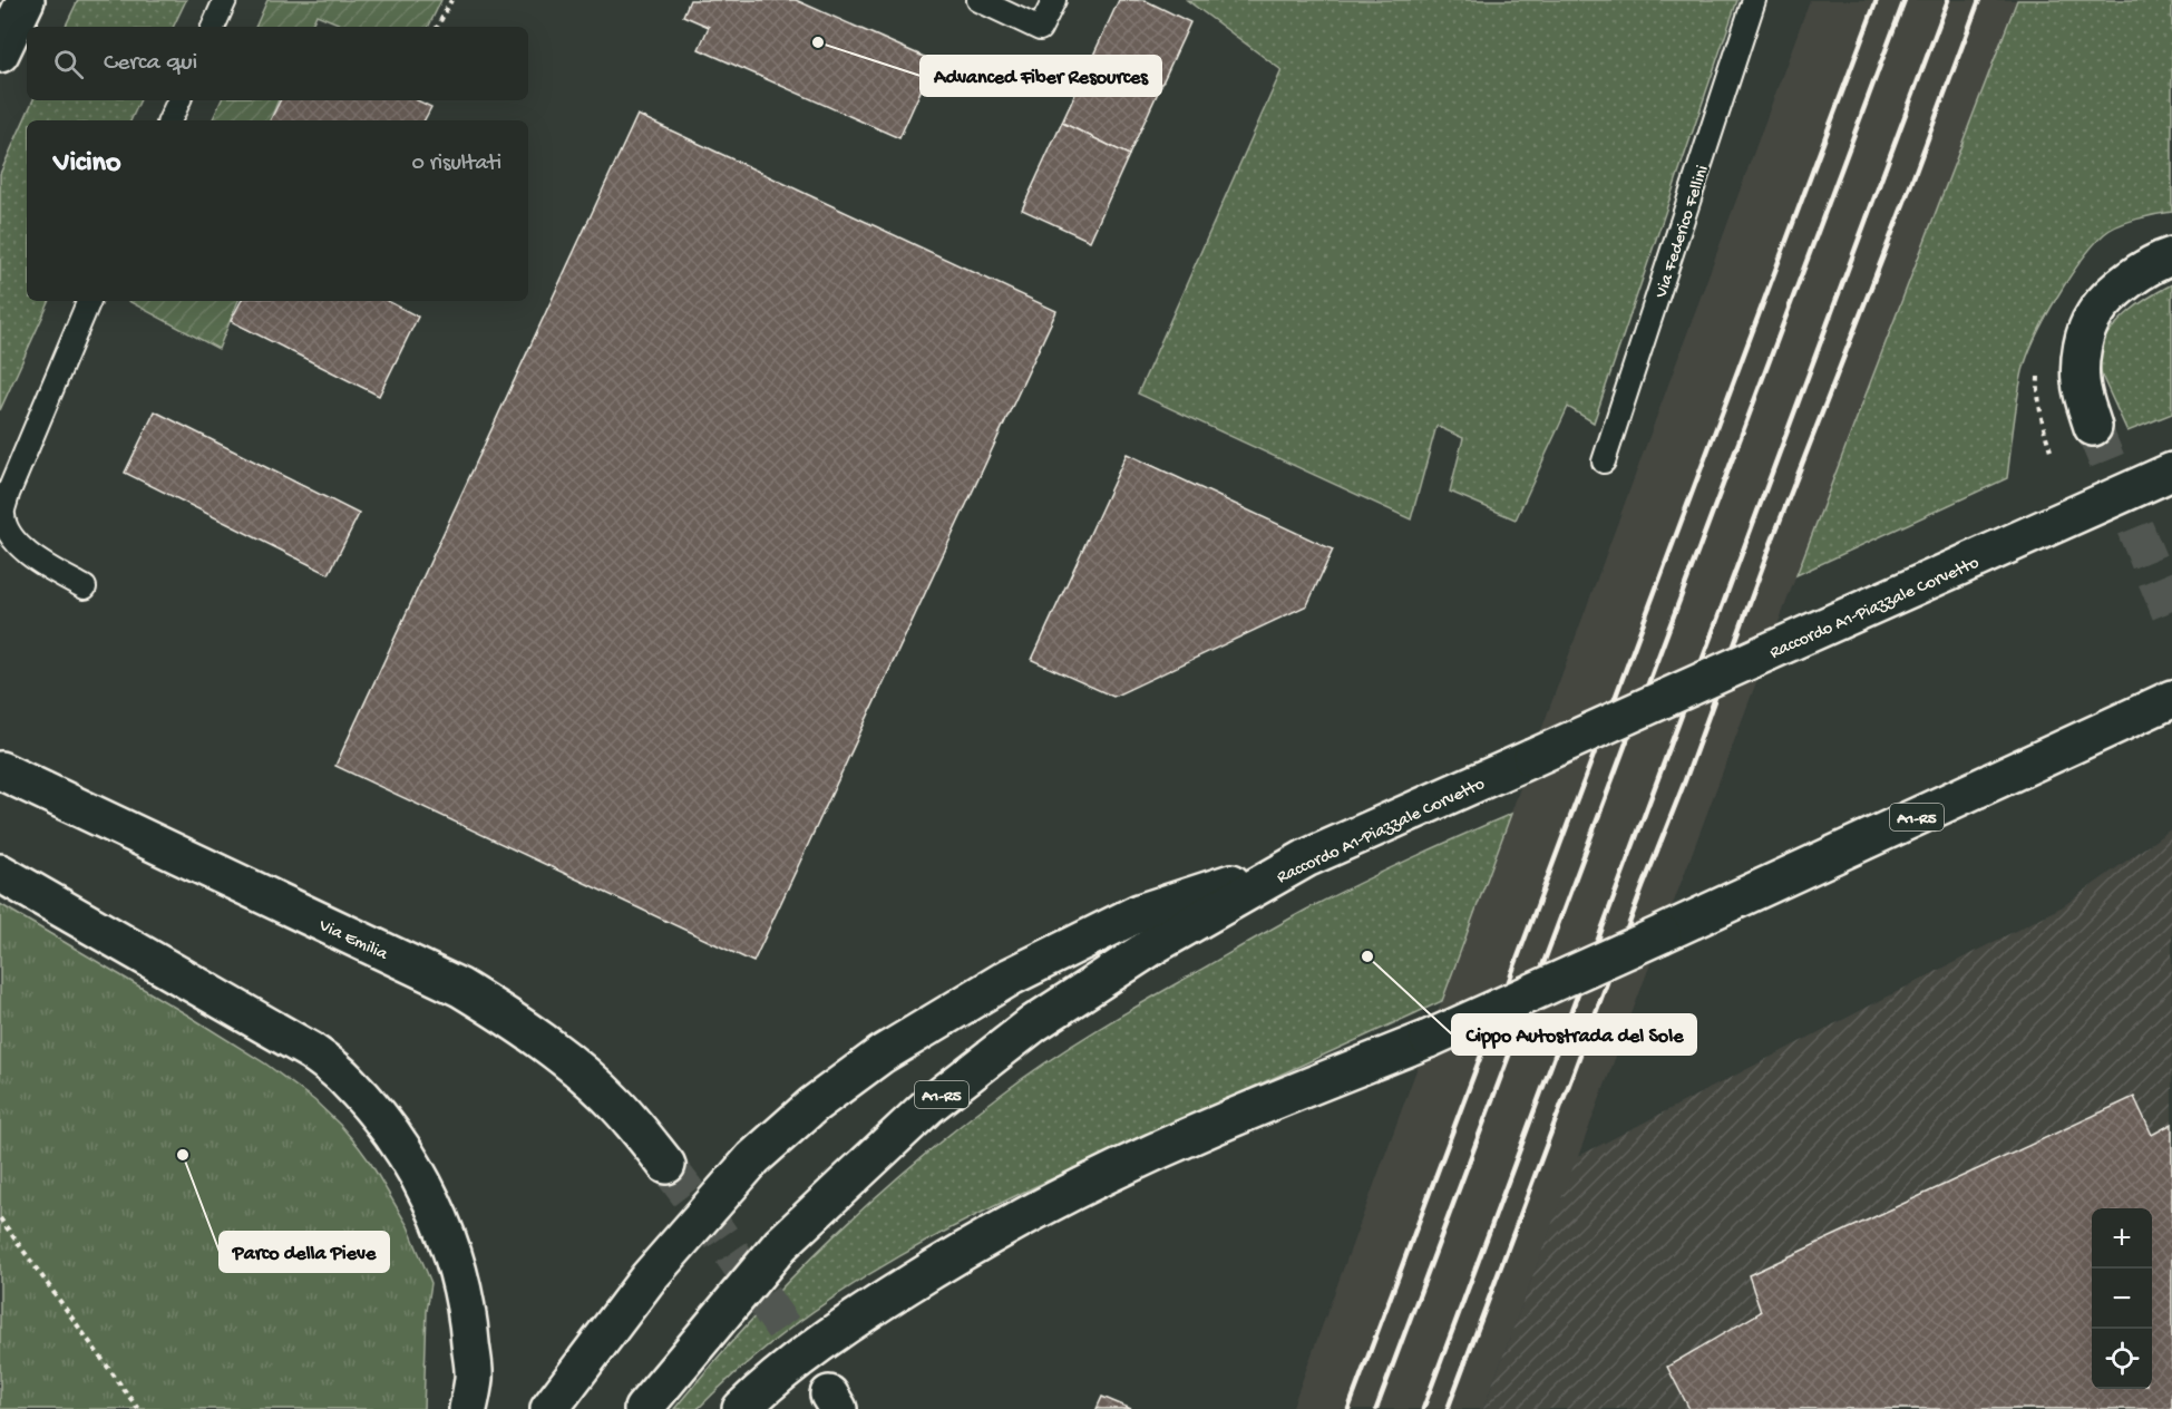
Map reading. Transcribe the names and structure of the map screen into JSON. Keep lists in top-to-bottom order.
{
  "streets": {
    "main road": ["Raccordo A1-Piazzale Corvetto", "A1-R5", "Via Emilia"],
    "lane": ["Via Federico Fellini"]
  },
  "places": ["Advanced Fiber Resources", "Cippo Autostrada del Sole", "Parco della Pieve"],
  "page": {
    "search": "Cerca qui",
    "heading": ["Vicino", "0 risultati"],
    "map_buttons": ["+", "−"]
  }
}
